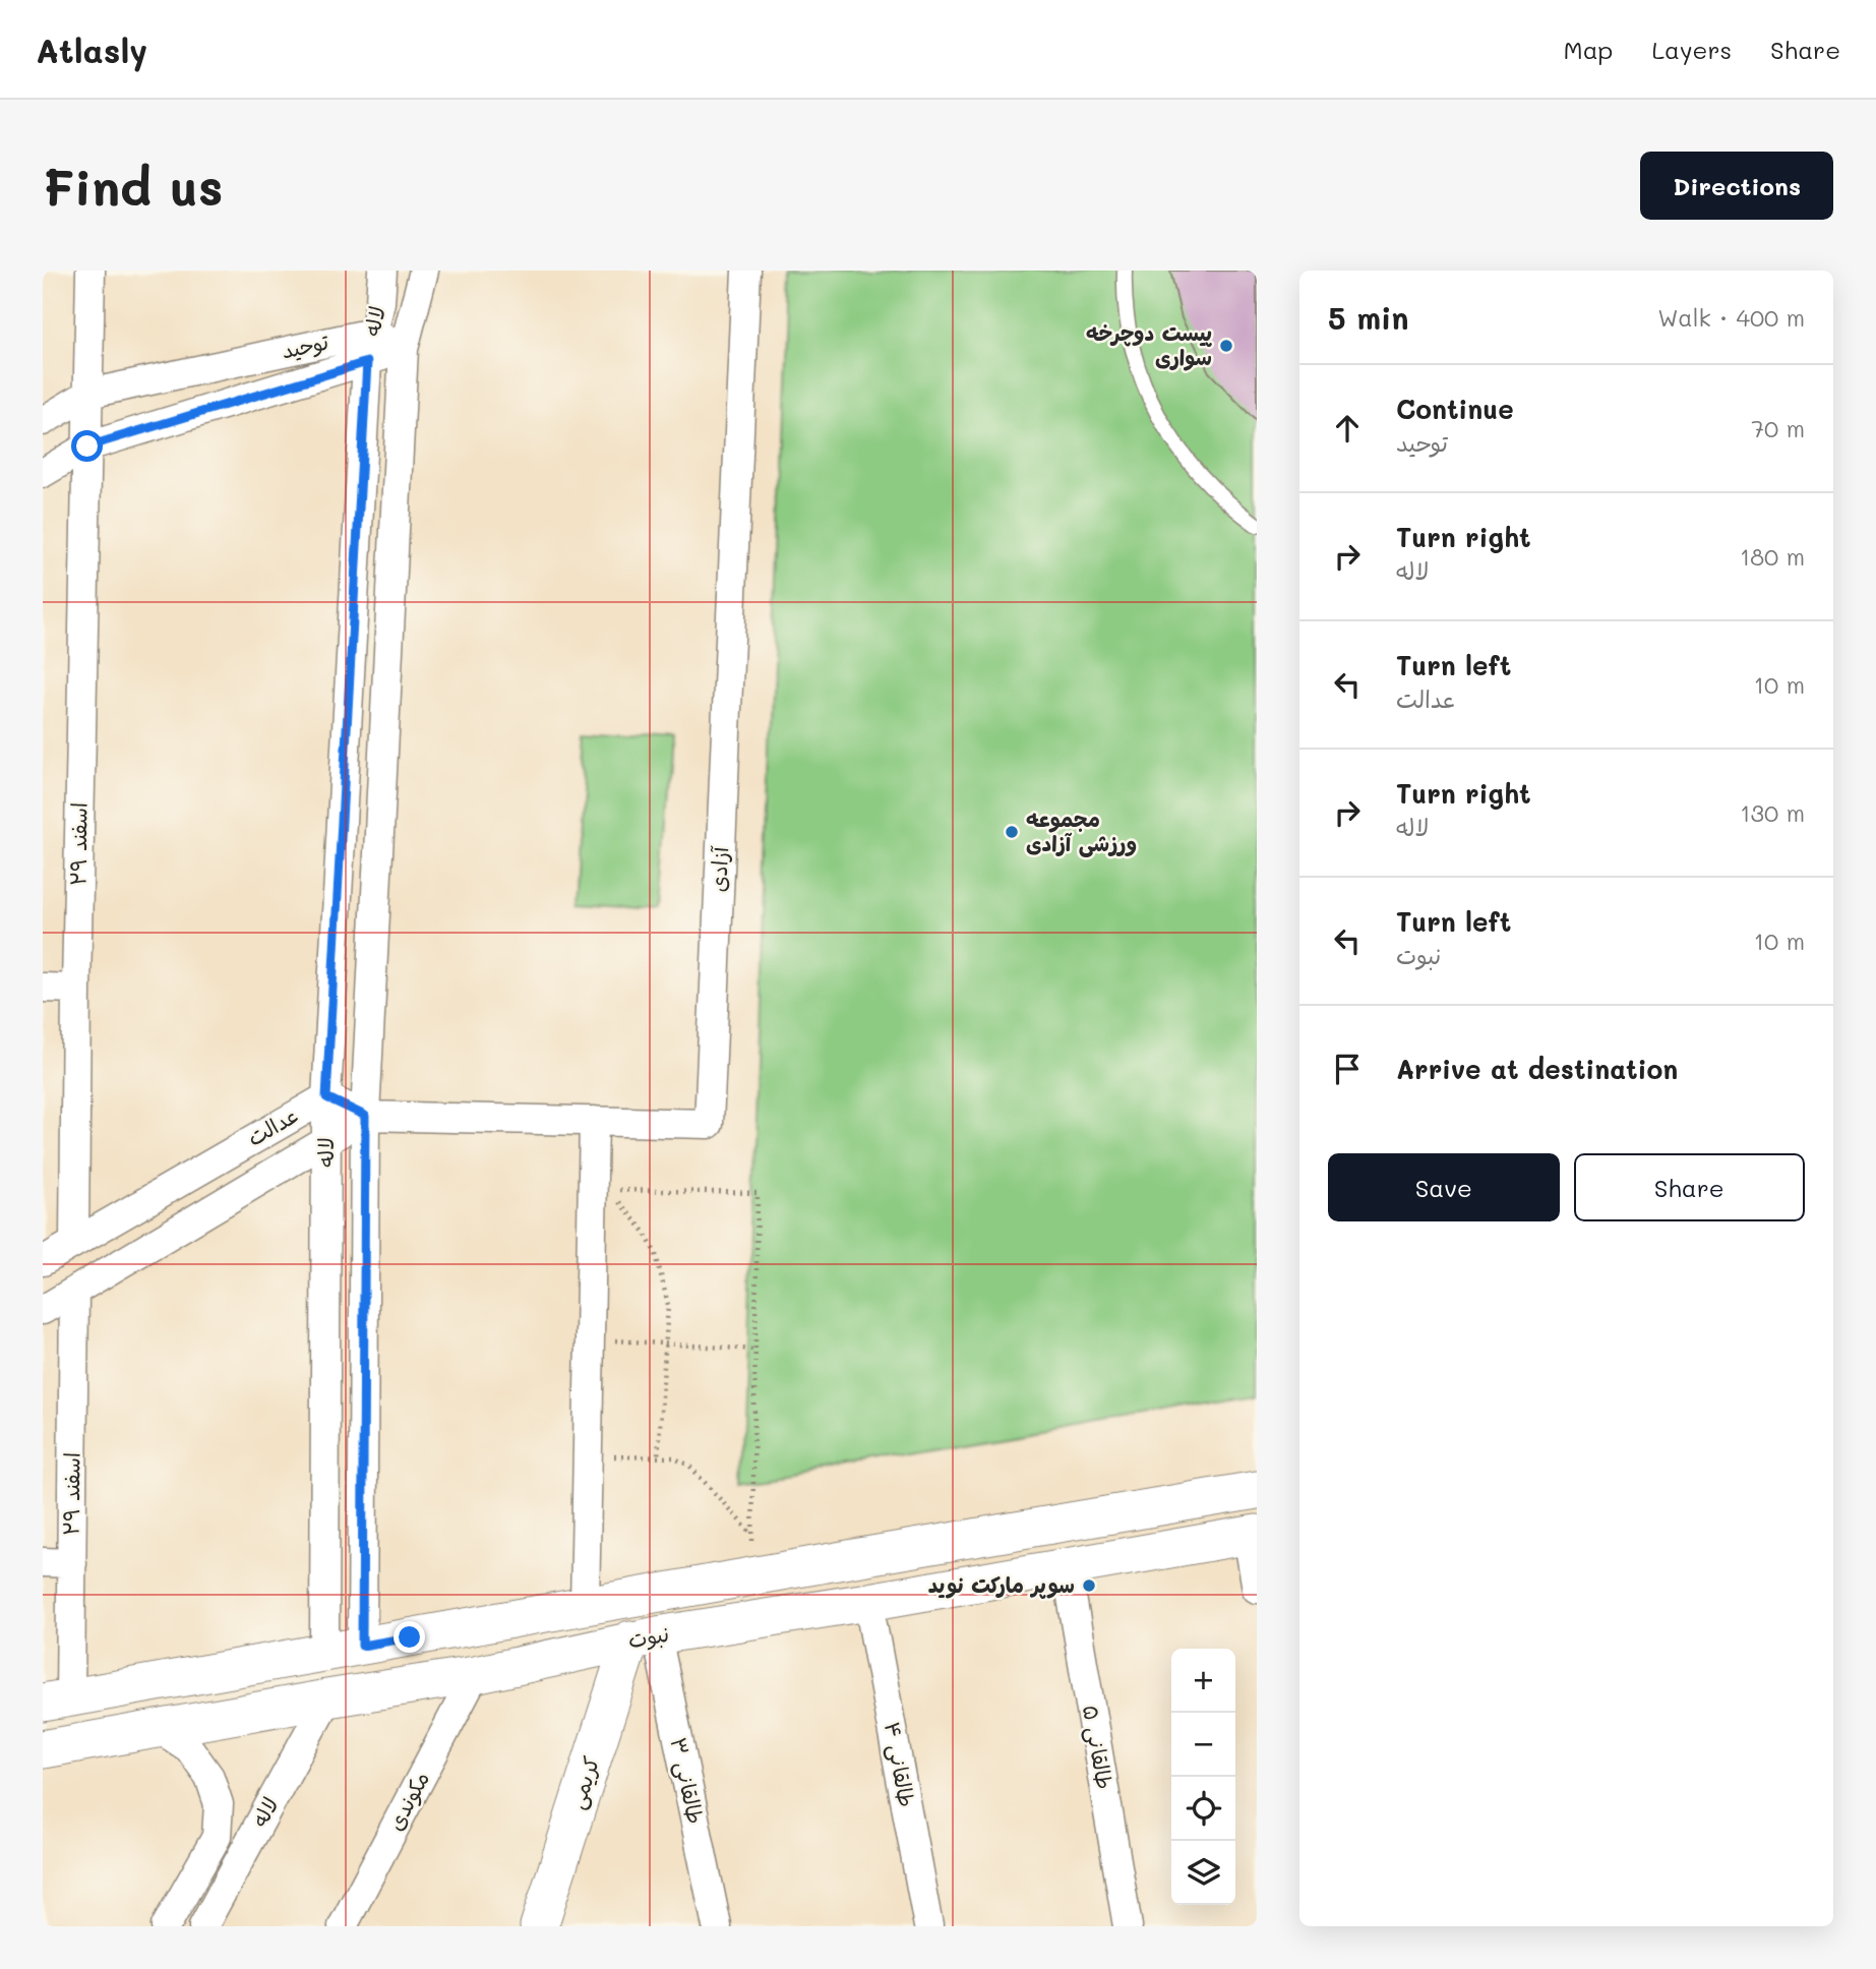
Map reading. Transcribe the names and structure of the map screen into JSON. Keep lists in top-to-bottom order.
{
  "streets": {
    "street": [
      "لاله",
      "توحید",
      "۲۹ اسفند",
      "آزادی",
      "عدالت",
      "نبوت",
      "طالقانی ۵",
      "طالقانی ۴",
      "طالقانی ۳",
      "کریمی",
      "مکوندی"
    ]
  },
  "crossings": [
    ["لاله", "توحید"],
    ["لاله", "آزادی"],
    ["لاله", "عدالت"],
    ["لاله", "نبوت"],
    ["توحید", "۲۹ اسفند"],
    ["۲۹ اسفند", "عدالت"],
    ["۲۹ اسفند", "نبوت"],
    ["آزادی", "عدالت"],
    ["نبوت", "طالقانی ۵"],
    ["نبوت", "طالقانی ۴"],
    ["نبوت", "طالقانی ۳"],
    ["نبوت", "کریمی"],
    ["نبوت", "مکوندی"],
    ["طالقانی ۳", "کریمی"]
  ],
  "places": ["پیست دوچرخه سواری", "مجموعه ورزشی آزادی", "سوپر مارکت نوید"],
  "page": {
    "header": "Atlasly",
    "nav": ["Map", "Layers", "Share"],
    "buttons": [
      "Directions",
      ["Save", "Share"]
    ],
    "title": "Find us",
    "heading": ["5 min", "Walk · 400 m"],
    "list": [
      ["Continue", "توحید", "70 m"],
      ["Turn right", "لاله", "180 m"],
      ["Turn left", "عدالت", "10 m"],
      ["Turn right", "لاله", "130 m"],
      ["Turn left", "نبوت", "10 m"],
      "Arrive at destination"
    ],
    "map_buttons": ["+", "−"]
  }
}
